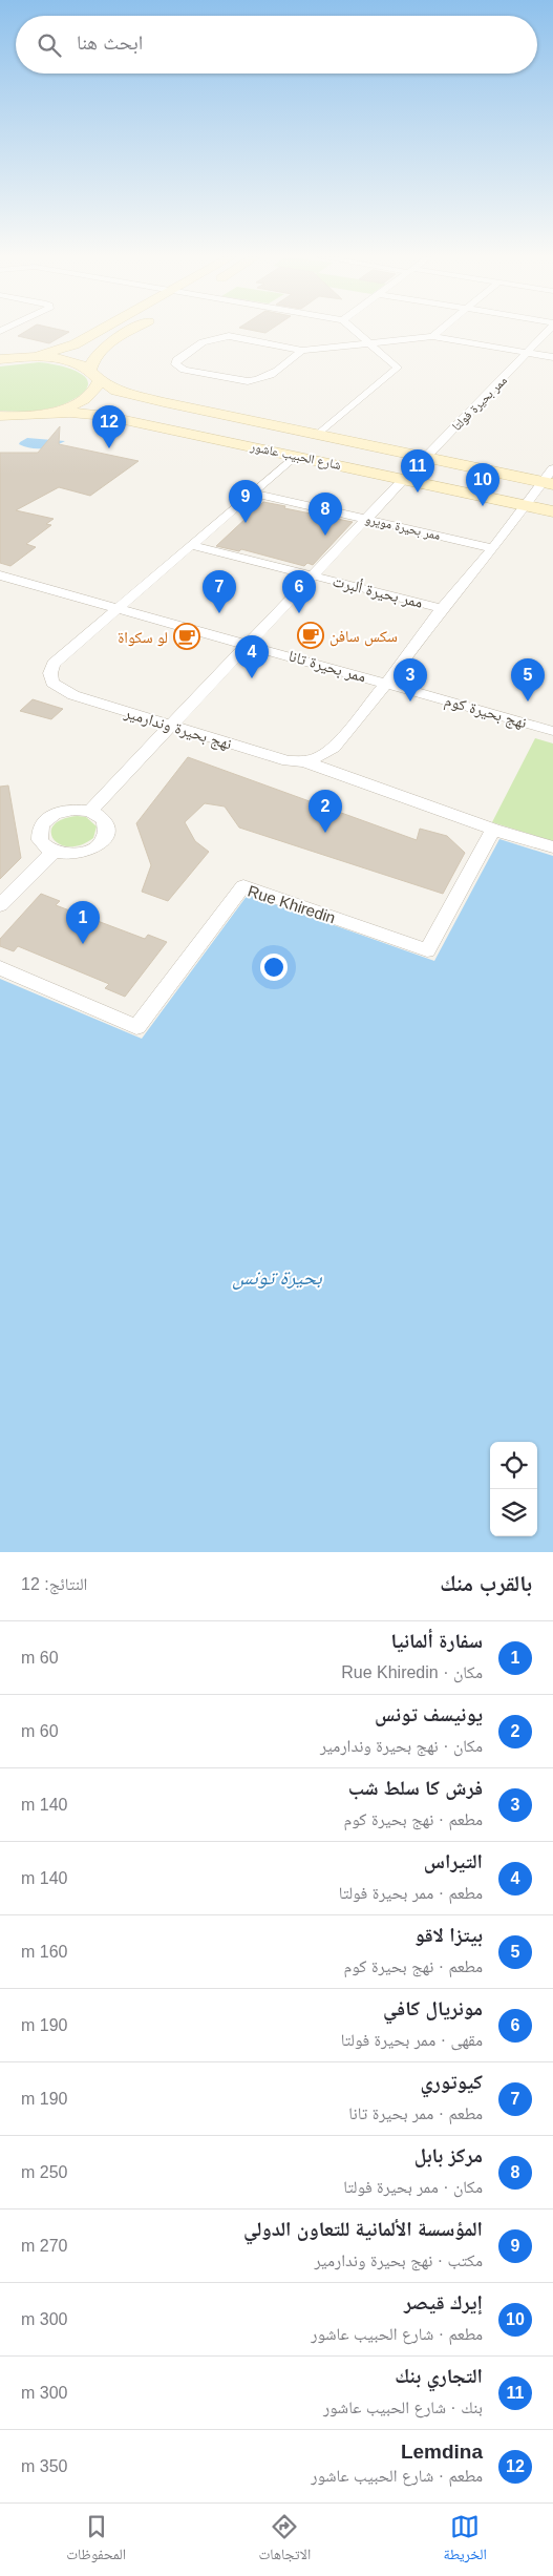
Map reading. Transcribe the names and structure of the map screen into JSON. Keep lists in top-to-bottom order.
{
  "streets": {
    "main road": ["شارع الحبيب عاشور"],
    "street": [
      "ممر بحيرة فولتا",
      "ممر بحيرة مويرو",
      "ممر بحيرة ألبرت",
      "ممر بحيرة تانا",
      "نهج بحيرة كوم",
      "نهج بحيرة وندارمير",
      "Rue Khiredin"
    ]
  },
  "crossings": [
    ["ممر بحيرة فولتا", "شارع الحبيب عاشور"],
    ["شارع الحبيب عاشور", "نهج بحيرة وندارمير"],
    ["ممر بحيرة مويرو", "نهج بحيرة وندارمير"],
    ["ممر بحيرة ألبرت", "نهج بحيرة وندارمير"],
    ["ممر بحيرة تانا", "نهج بحيرة كوم"],
    ["ممر بحيرة تانا", "نهج بحيرة وندارمير"],
    ["نهج بحيرة كوم", "نهج بحيرة وندارمير"]
  ],
  "water": ["بحيرة تونس"],
  "places": {
    "cafe": ["سكس سافن", "لو سكواة"]
  },
  "page": {
    "search": "ابحث هنا",
    "pins": [
      "12",
      "11",
      "10",
      "9",
      "8",
      "6",
      "7",
      "4",
      "3",
      "5",
      "2",
      "1"
    ],
    "heading": ["بالقرب منك", "النتائج: 12"],
    "list": [
      {
        "mark": "1",
        "name": "سفارة ألمانيا",
        "note": "مكان · Rue Khiredin",
        "value": "60 m"
      },
      {
        "mark": "2",
        "name": "يونيسف تونس",
        "note": "مكان · نهج بحيرة وندارمير",
        "value": "60 m"
      },
      {
        "mark": "3",
        "name": "فرش كا سلط شب",
        "note": "مطعم · نهج بحيرة كوم",
        "value": "140 m"
      },
      {
        "mark": "4",
        "name": "التيراس",
        "note": "مطعم · ممر بحيرة فولتا",
        "value": "140 m"
      },
      {
        "mark": "5",
        "name": "بيتزا لاقو",
        "note": "مطعم · نهج بحيرة كوم",
        "value": "160 m"
      },
      {
        "mark": "6",
        "name": "مونريال كافي",
        "note": "مقهى · ممر بحيرة فولتا",
        "value": "190 m"
      },
      {
        "mark": "7",
        "name": "كيوتوري",
        "note": "مطعم · ممر بحيرة تانا",
        "value": "190 m"
      },
      {
        "mark": "8",
        "name": "مركز بابل",
        "note": "مكان · ممر بحيرة فولتا",
        "value": "250 m"
      },
      {
        "mark": "9",
        "name": "المؤسسة الألمانية للتعاون الدولي",
        "note": "مكتب · نهج بحيرة وندارمير",
        "value": "270 m"
      },
      {
        "mark": "10",
        "name": "إيرك قيصر",
        "note": "مطعم · شارع الحبيب عاشور",
        "value": "300 m"
      },
      {
        "mark": "11",
        "name": "التجاري بنك",
        "note": "بنك · شارع الحبيب عاشور",
        "value": "300 m"
      },
      {
        "mark": "12",
        "name": "Lemdina",
        "note": "مطعم · شارع الحبيب عاشور",
        "value": "350 m"
      }
    ],
    "nav": ["الخريطة", "الاتجاهات", "المحفوظات"]
  }
}
